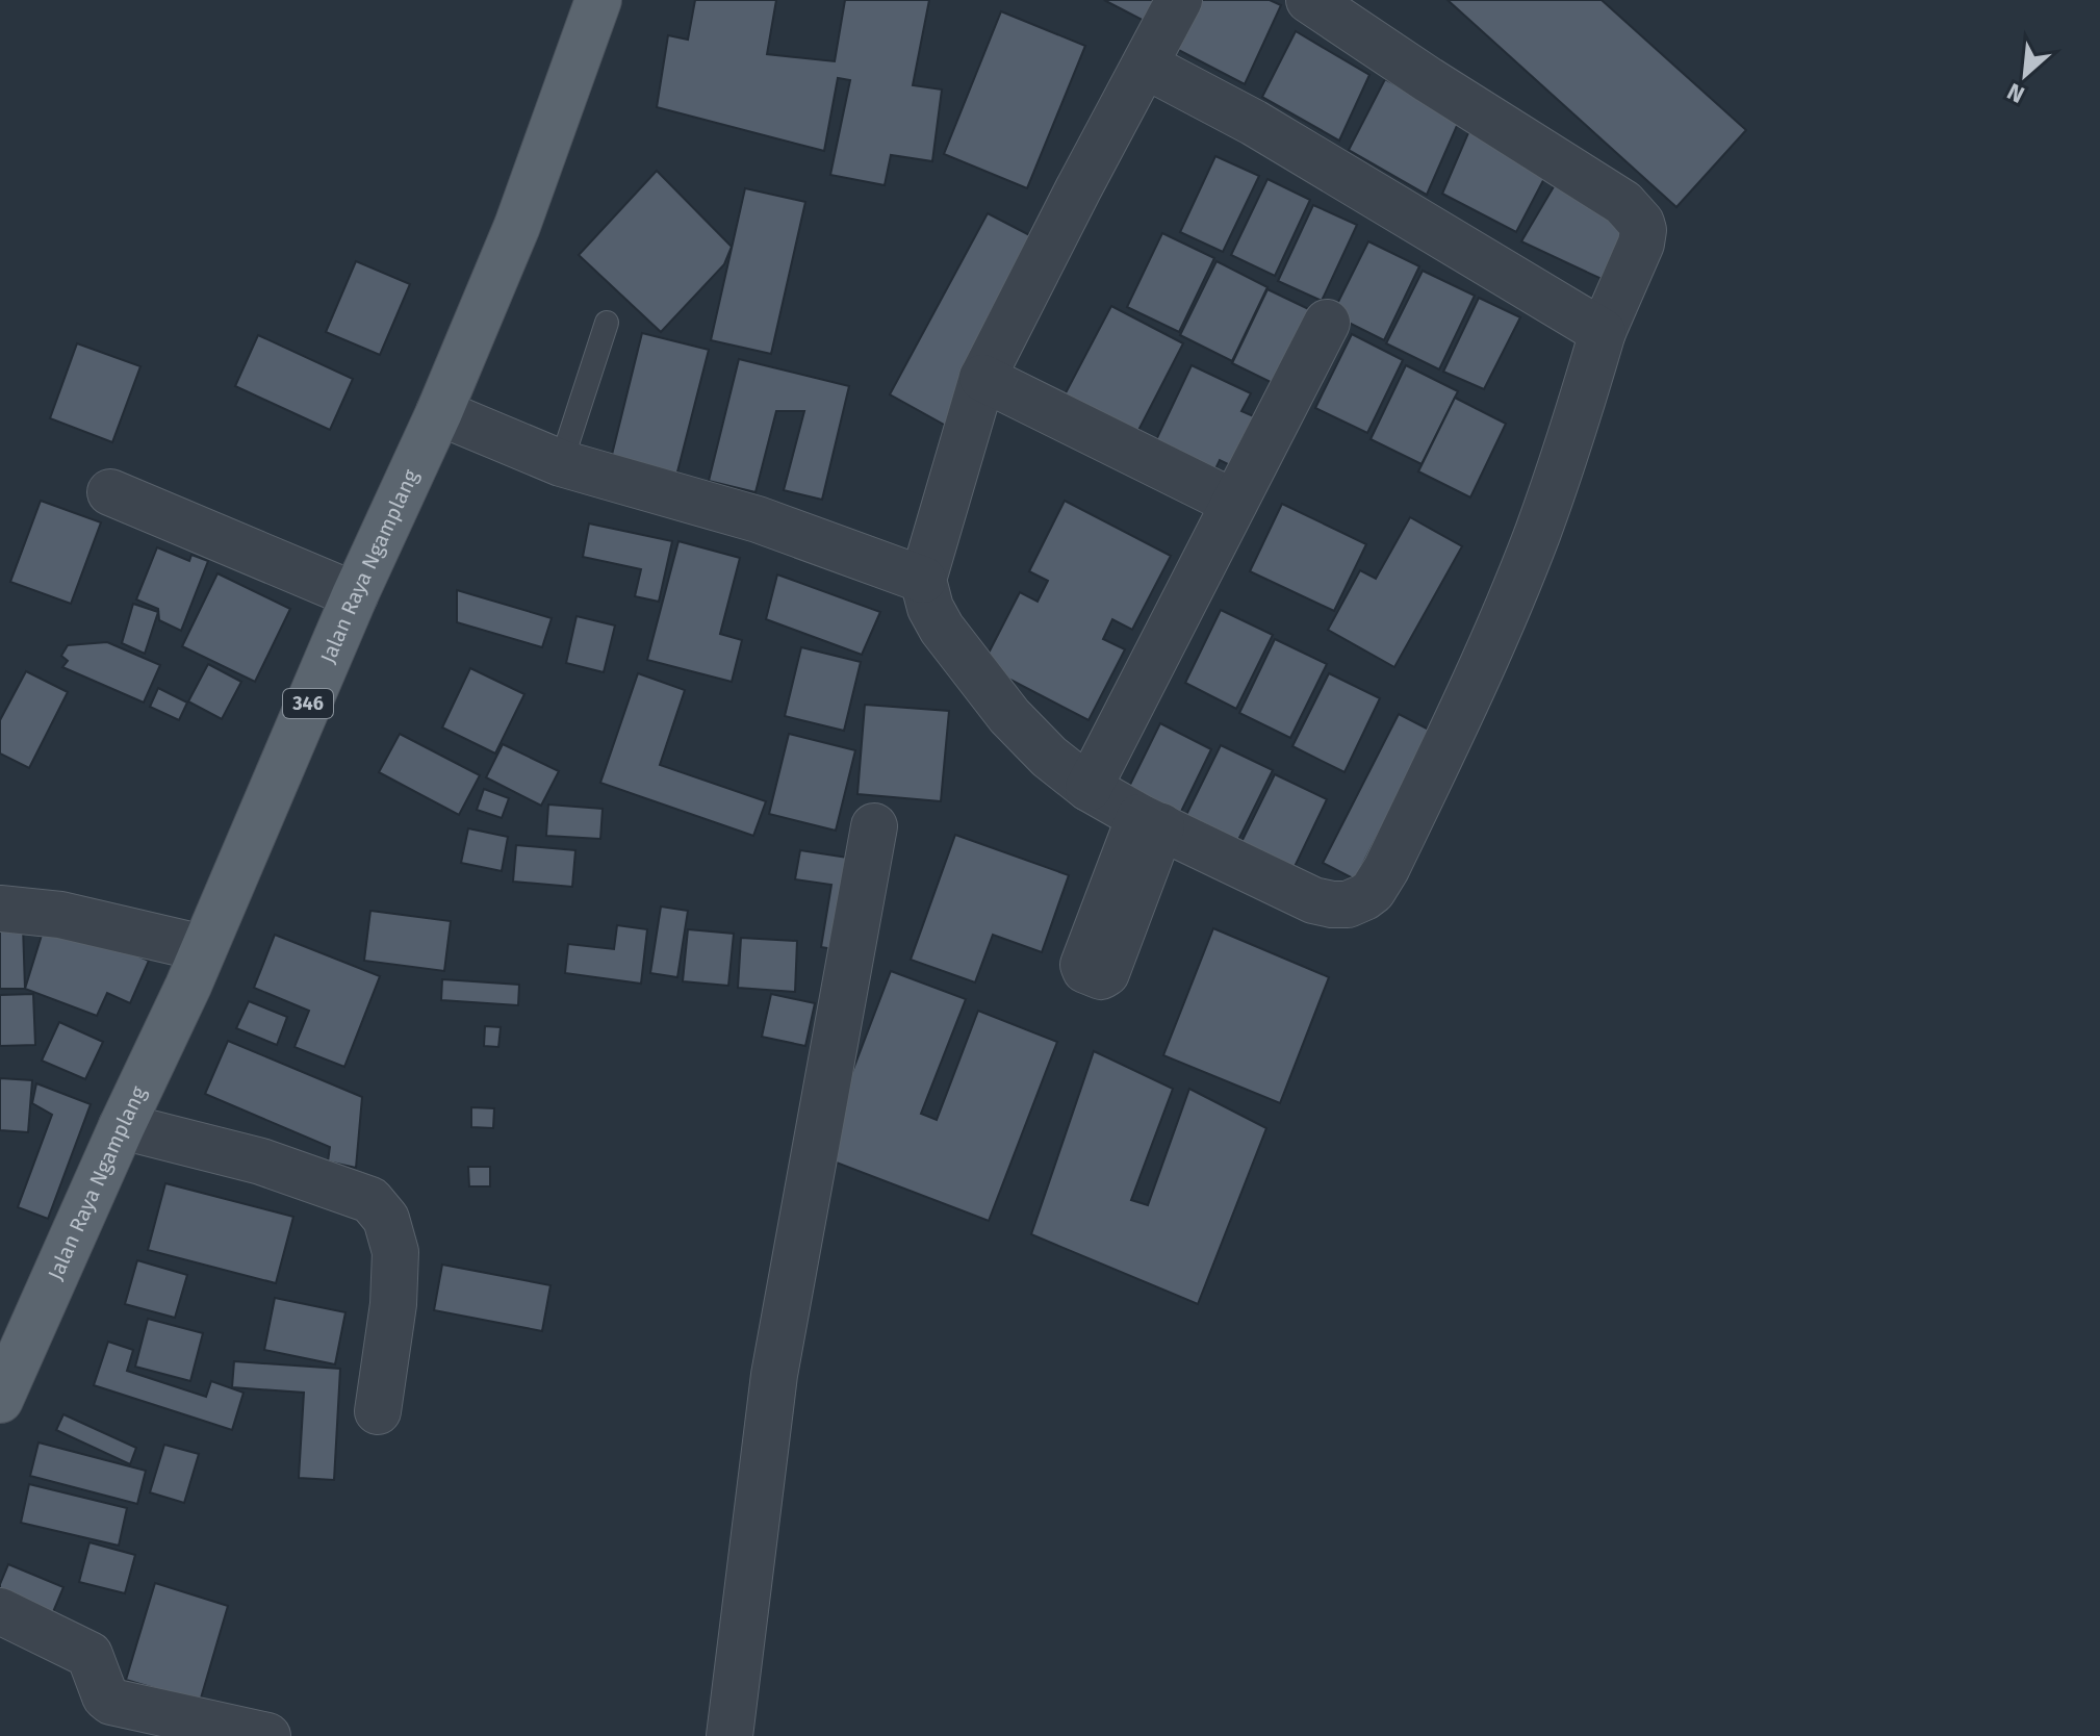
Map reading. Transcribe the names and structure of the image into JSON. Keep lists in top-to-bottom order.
{
  "streets": {
    "main road": ["Jalan Raya Ngamplang", "346"]
  },
  "north": "bottom left"
}
